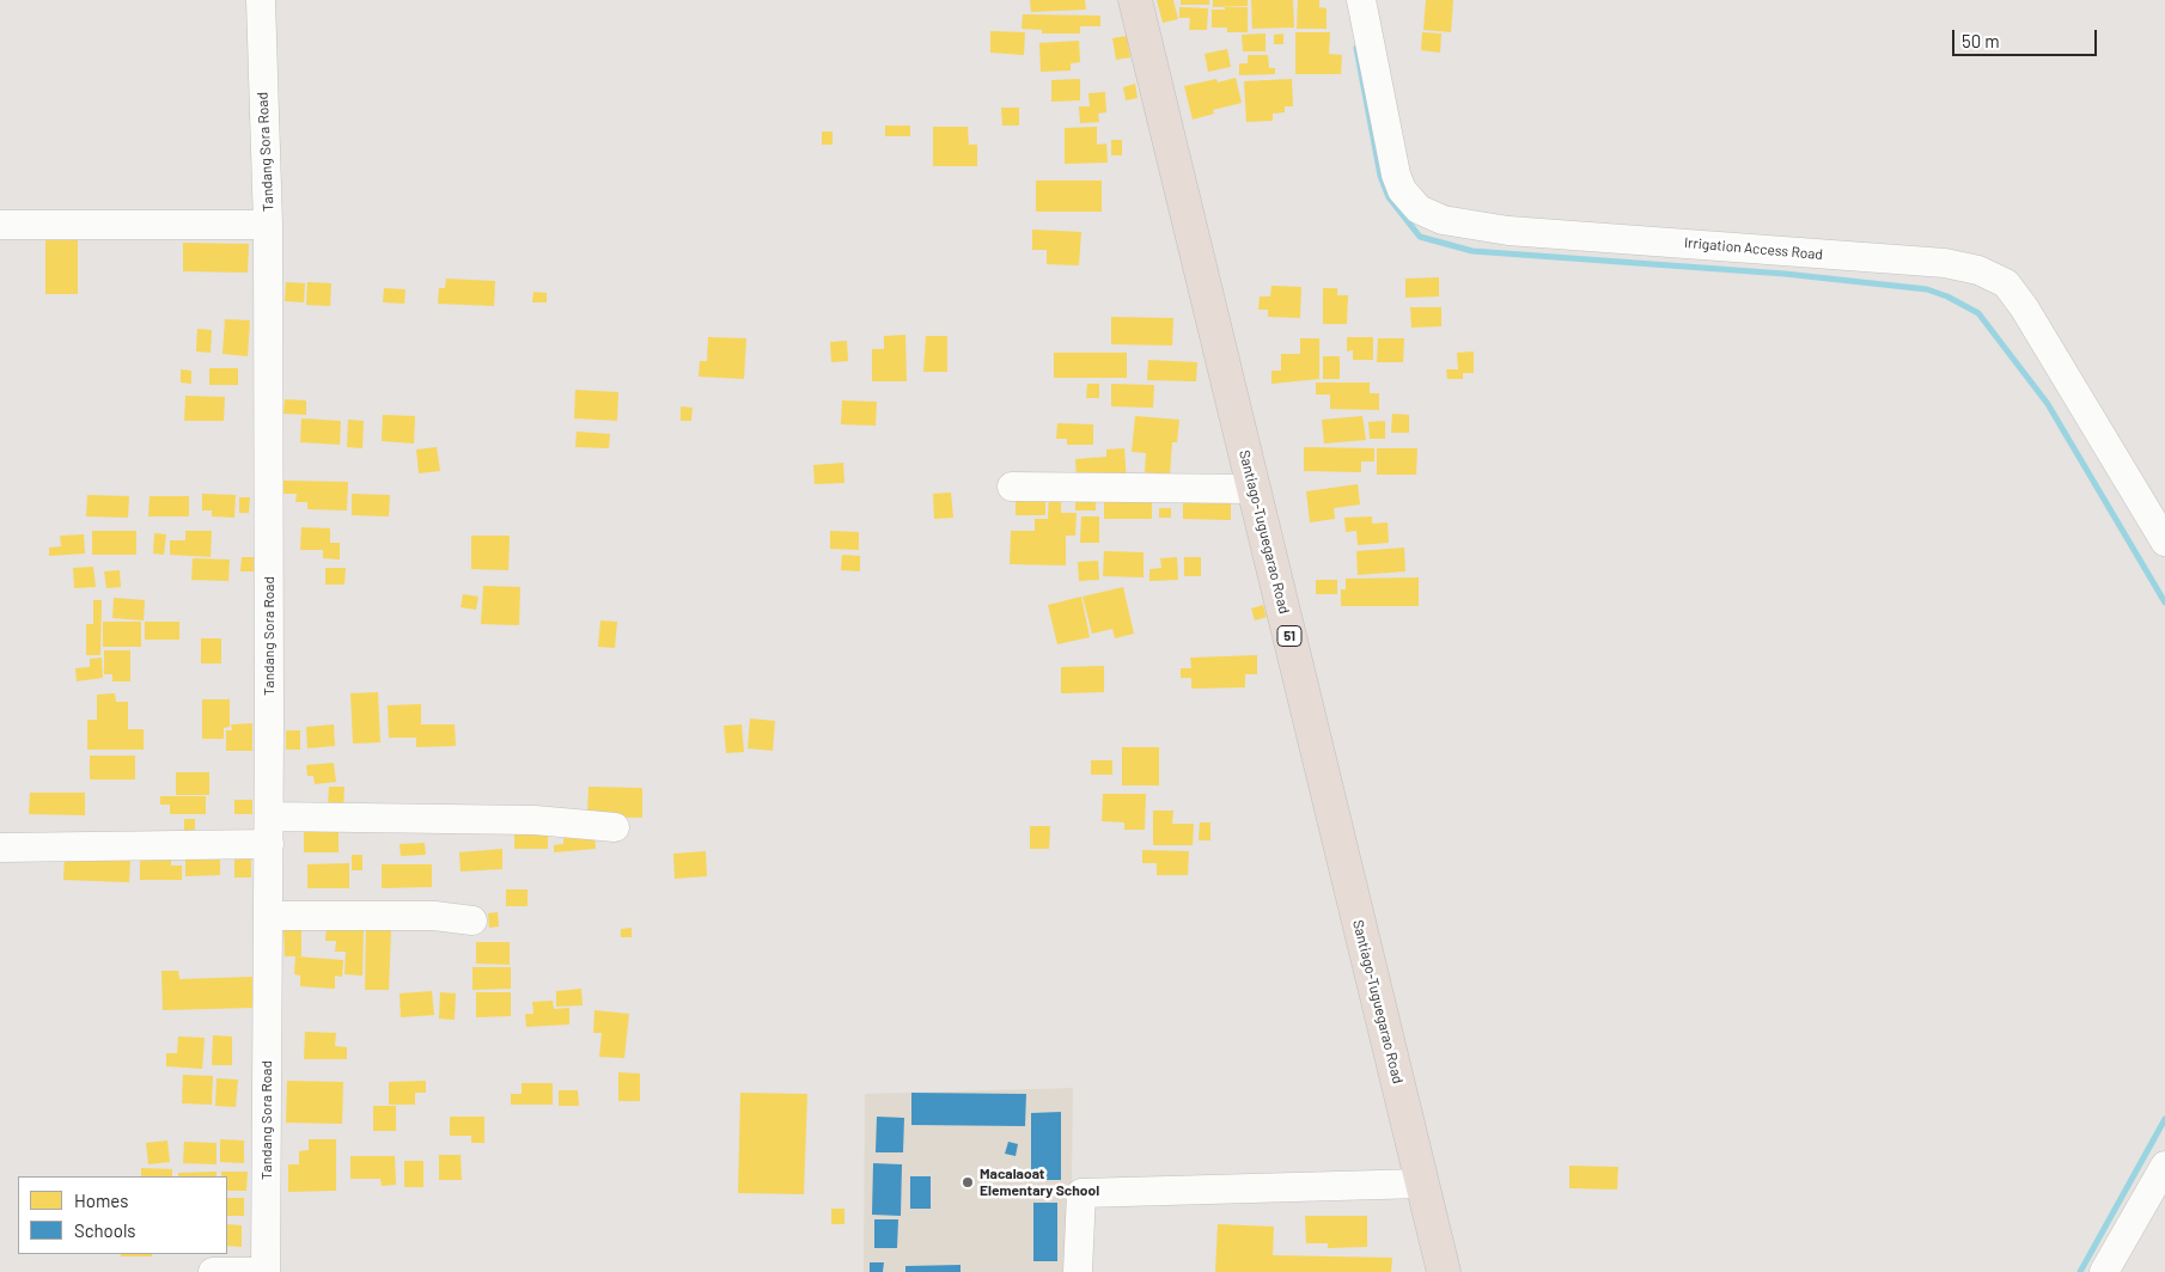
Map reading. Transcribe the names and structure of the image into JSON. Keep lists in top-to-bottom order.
{
  "streets": {
    "highway": ["Santiago-Tuguegarao Road", "51"],
    "street": ["Tandang Sora Road", "Irrigation Access Road"]
  },
  "places": ["Macalaoat Elementary School"],
  "legend": ["Homes", "Schools"],
  "scale_bar": "50 m"
}
